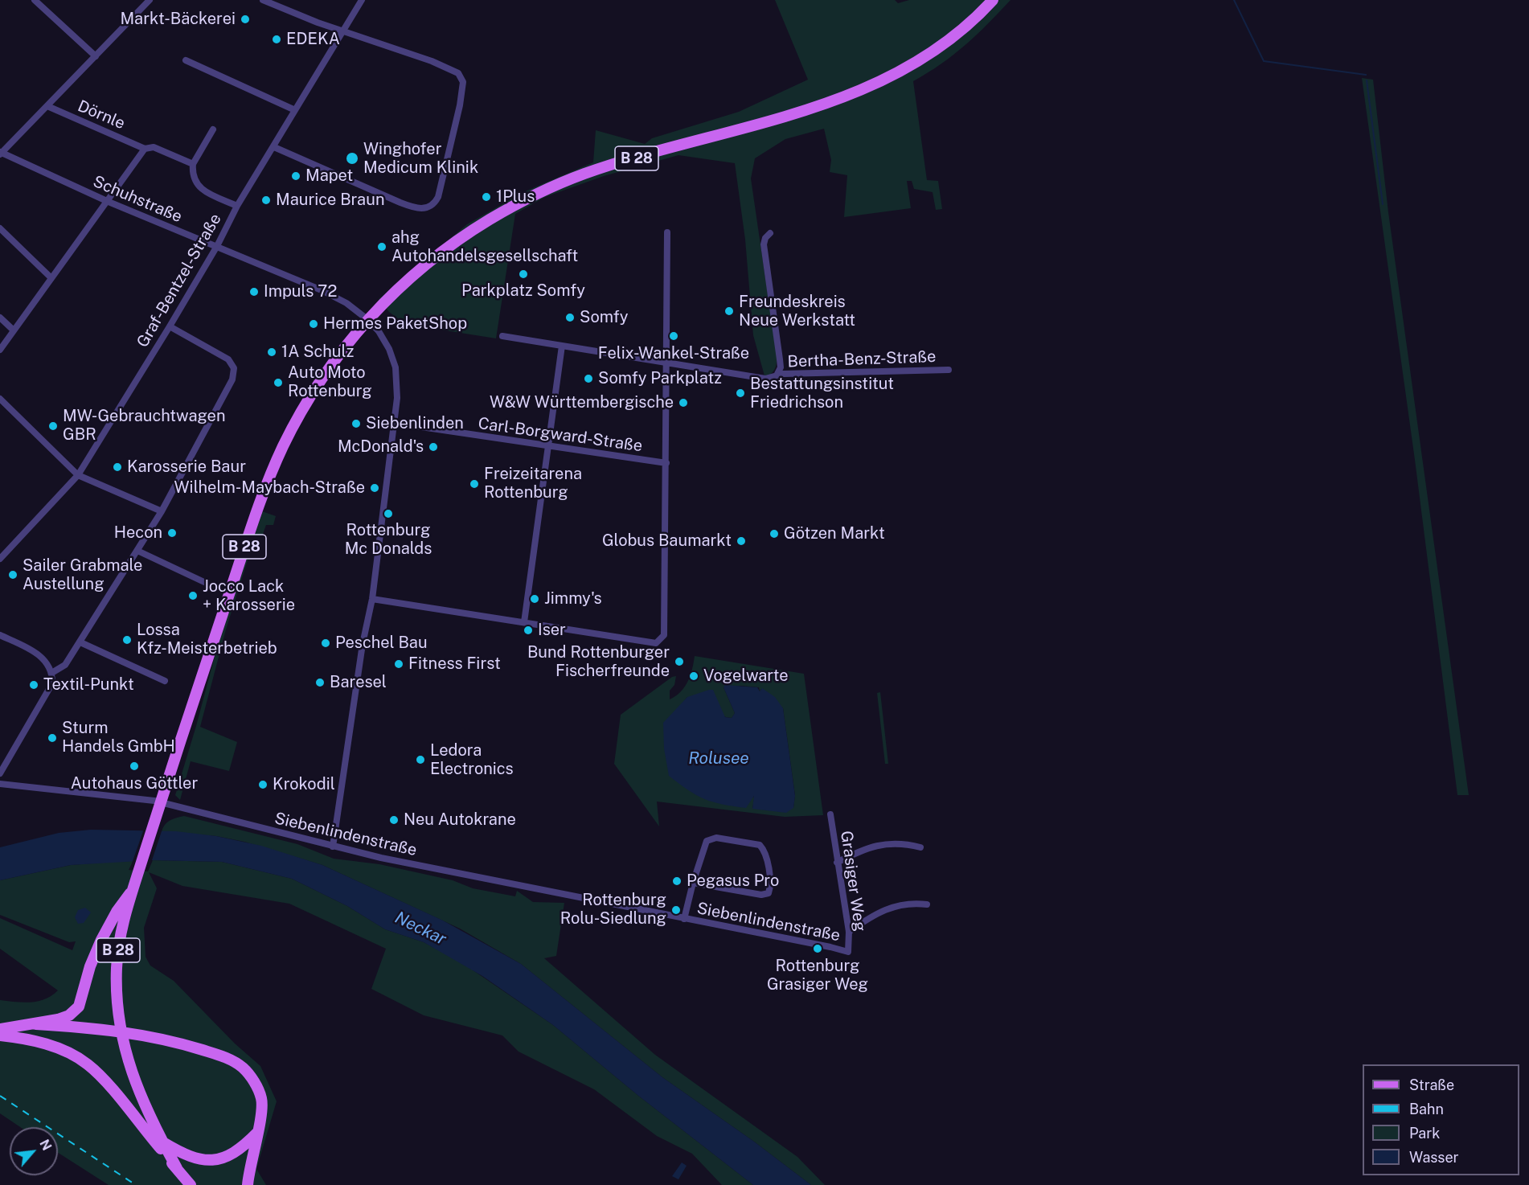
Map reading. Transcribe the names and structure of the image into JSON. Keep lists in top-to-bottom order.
{
  "streets": {
    "main road": ["B 28"],
    "street": [
      "Dörnle",
      "Schuhstraße",
      "Graf-Bentzel-Straße",
      "Bertha-Benz-Straße",
      "Carl-Borgward-Straße",
      "Siebenlindenstraße",
      "Grasiger Weg"
    ]
  },
  "crossings": [
    ["B 28", "Schuhstraße"],
    ["B 28", "Siebenlindenstraße"],
    ["Schuhstraße", "Graf-Bentzel-Straße"],
    ["Siebenlindenstraße", "Grasiger Weg"]
  ],
  "water": ["Rolusee", "Neckar"],
  "places": [
    "Markt-Bäckerei",
    "EDEKA",
    "Winghofer Medicum Klinik",
    "Mapet",
    "1Plus",
    "Maurice Braun",
    "ahg Autohandelsgesellschaft",
    "Parkplatz Somfy",
    "Impuls 72",
    "Freundeskreis Neue Werkstatt",
    "Somfy",
    "Hermes PaketShop",
    "Felix-Wankel-Straße",
    "1A Schulz",
    "Somfy Parkplatz",
    "Auto Moto Rottenburg",
    "Bestattungsinstitut Friedrichson",
    "W&W Württembergische",
    "Siebenlinden",
    "MW-Gebrauchtwagen GBR",
    "McDonald's",
    "Karosserie Baur",
    "Freizeitarena Rottenburg",
    "Wilhelm-Maybach-Straße",
    "Rottenburg Mc Donalds",
    "Hecon",
    "Götzen Markt",
    "Globus Baumarkt",
    "Sailer Grabmale Austellung",
    "Jocco Lack + Karosserie",
    "Jimmy's",
    "Iser",
    "Lossa Kfz-Meisterbetrieb",
    "Peschel Bau",
    "Bund Rottenburger Fischerfreunde",
    "Fitness First",
    "Vogelwarte",
    "Baresel",
    "Textil-Punkt",
    "Sturm Handels GmbH",
    "Ledora Electronics",
    "Autohaus Göttler",
    "Krokodil",
    "Neu Autokrane",
    "Pegasus Pro",
    "Rottenburg Rolu-Siedlung",
    "Rottenburg Grasiger Weg"
  ],
  "legend": [
    "Straße",
    "Bahn",
    "Park",
    "Wasser"
  ],
  "north": "top right"
}
